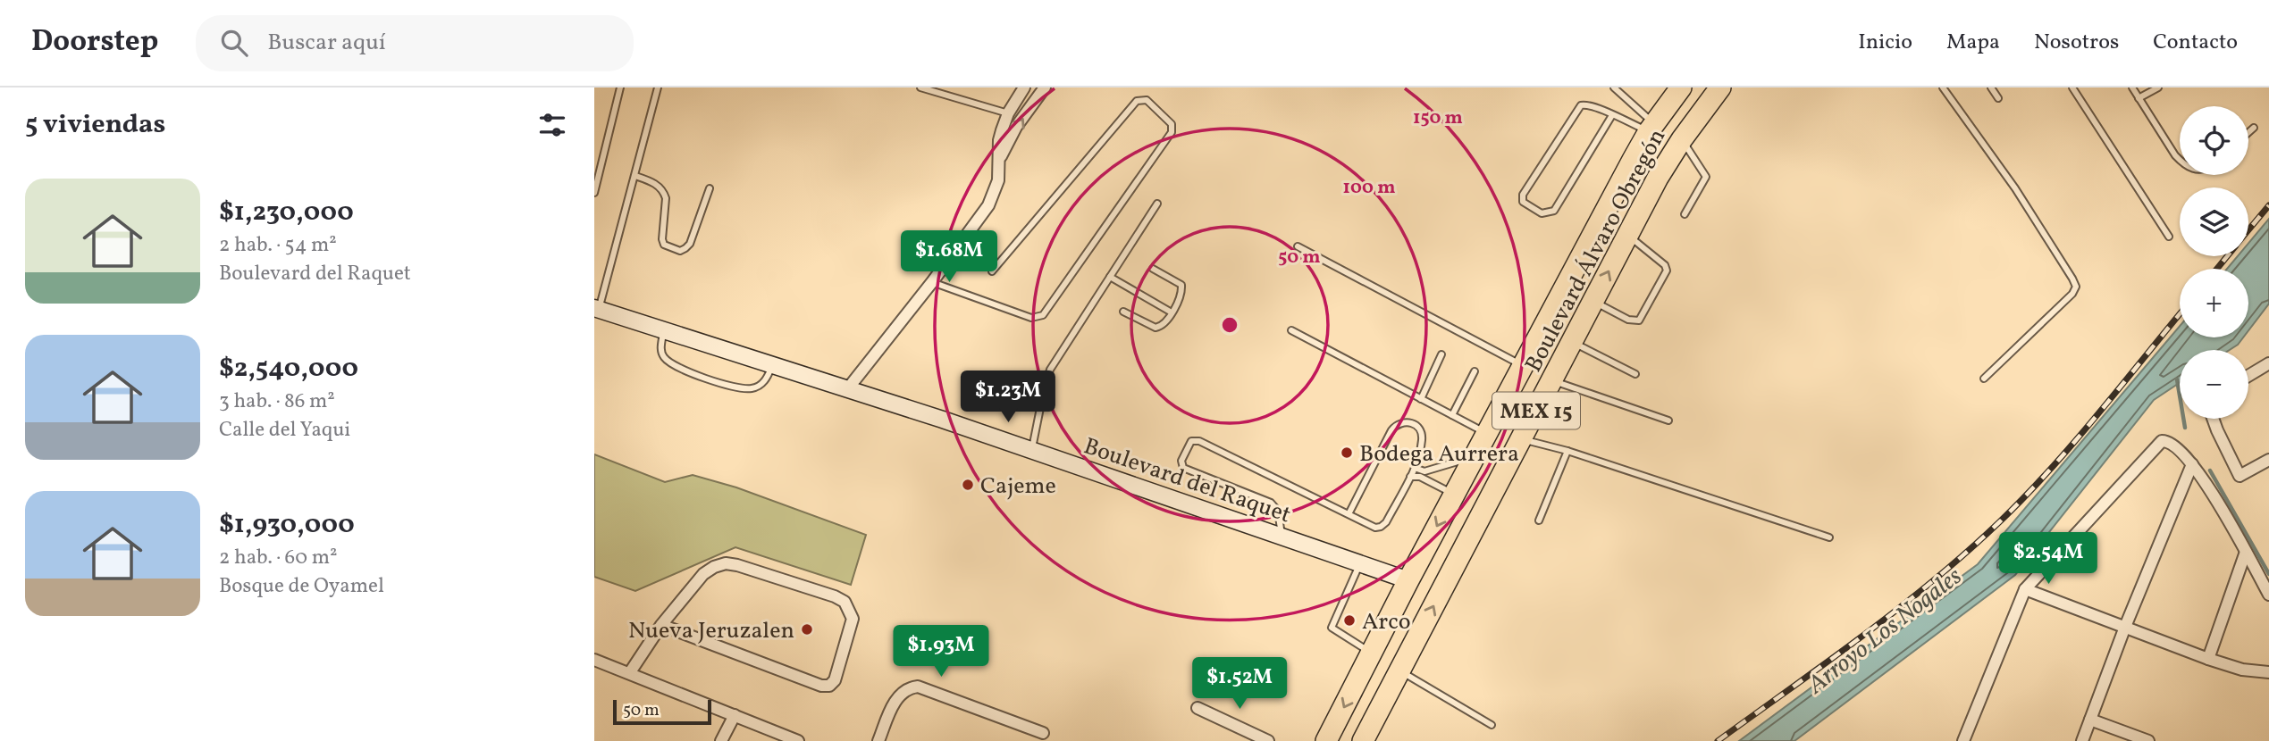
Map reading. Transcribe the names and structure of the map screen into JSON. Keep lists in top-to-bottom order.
{
  "streets": {
    "highway": ["Boulevard Álvaro Obregón", "MEX 15"],
    "street": ["Boulevard del Raquet"]
  },
  "crossings": [
    ["Boulevard Álvaro Obregón", "Boulevard del Raquet"]
  ],
  "water": ["Arroyo Los Nogales"],
  "places": [
    "Bodega Aurrera",
    "Cajeme",
    "Arco",
    "Nueva Jeruzalen"
  ],
  "scale_bar": "50 m",
  "page": {
    "header": "Doorstep",
    "search": "Buscar aquí",
    "nav": [
      "Inicio",
      "Mapa",
      "Nosotros",
      "Contacto"
    ],
    "heading": "5 viviendas",
    "map_buttons": ["+", "−"],
    "list": [
      {
        "name": "$1,230,000",
        "note": "2 hab. · 54 m² · Boulevard del Raquet"
      },
      {
        "name": "$2,540,000",
        "note": "3 hab. · 86 m² · Calle del Yaqui"
      },
      {
        "name": "$1,930,000",
        "note": "2 hab. · 60 m² · Bosque de Oyamel"
      }
    ],
    "price": [
      "$1.68M",
      "$1.23M",
      "$2.54M",
      "$1.93M",
      "$1.52M"
    ],
    "scale": "50 m"
  },
  "rings": ["150 m", "100 m", "50 m"]
}
